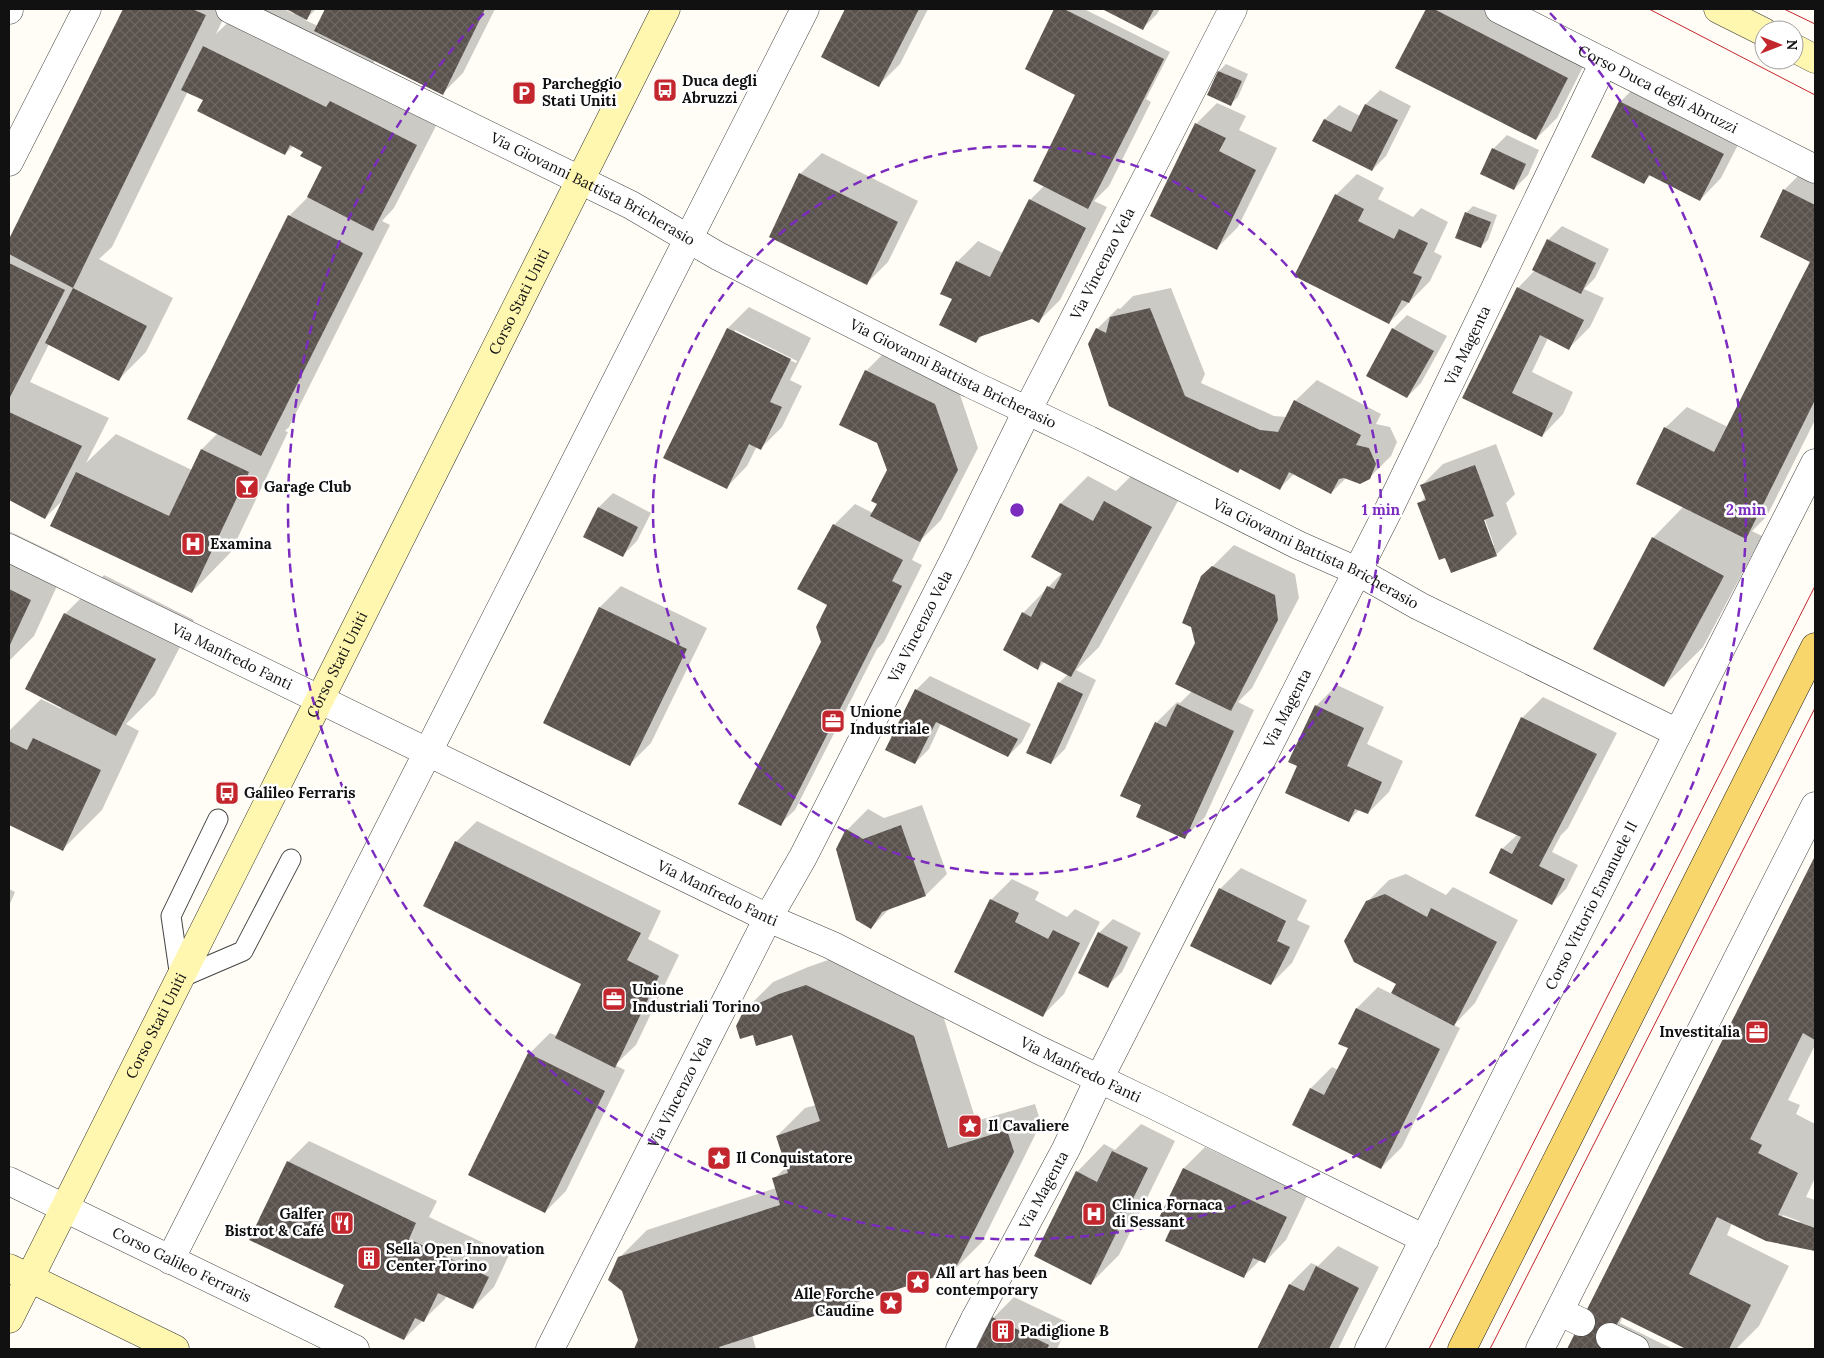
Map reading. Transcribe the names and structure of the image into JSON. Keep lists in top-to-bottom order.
{
  "streets": {
    "main road": ["Corso Stati Uniti"],
    "street": [
      "Corso Duca degli Abruzzi",
      "Via Giovanni Battista Bricherasio",
      "Via Vincenzo Vela",
      "Via Magenta",
      "Via Manfredo Fanti",
      "Corso Vittorio Emanuele II",
      "Corso Galileo Ferraris"
    ]
  },
  "crossings": [
    ["Corso Duca degli Abruzzi", "Via Magenta"],
    ["Via Giovanni Battista Bricherasio", "Via Vincenzo Vela"],
    ["Via Giovanni Battista Bricherasio", "Corso Stati Uniti"],
    ["Via Giovanni Battista Bricherasio", "Via Magenta"],
    ["Via Giovanni Battista Bricherasio", "Corso Vittorio Emanuele II"],
    ["Via Vincenzo Vela", "Via Manfredo Fanti"],
    ["Corso Stati Uniti", "Via Manfredo Fanti"],
    ["Corso Stati Uniti", "Corso Galileo Ferraris"],
    ["Via Magenta", "Via Manfredo Fanti"],
    ["Via Manfredo Fanti", "Corso Vittorio Emanuele II"]
  ],
  "places": {
    "bus stop": ["Duca degli Abruzzi", "Galileo Ferraris"],
    "parking": ["Parcheggio Stati Uniti"],
    "bar": ["Garage Club"],
    "hospital": ["Examina", "Clinica Fornaca di Sessant"],
    "office": ["Unione Industriale", "Unione Industriali Torino", "Investitalia"],
    "place": [
      "Il Cavaliere",
      "Il Conquistatore",
      "All art has been contemporary",
      "Alle Forche Caudine"
    ],
    "restaurant": ["Galfer Bistrot & Café"],
    "building": ["Sella Open Innovation Center Torino", "Padiglione B"]
  },
  "north": "right",
  "rings": ["1 min", "2 min"]
}
